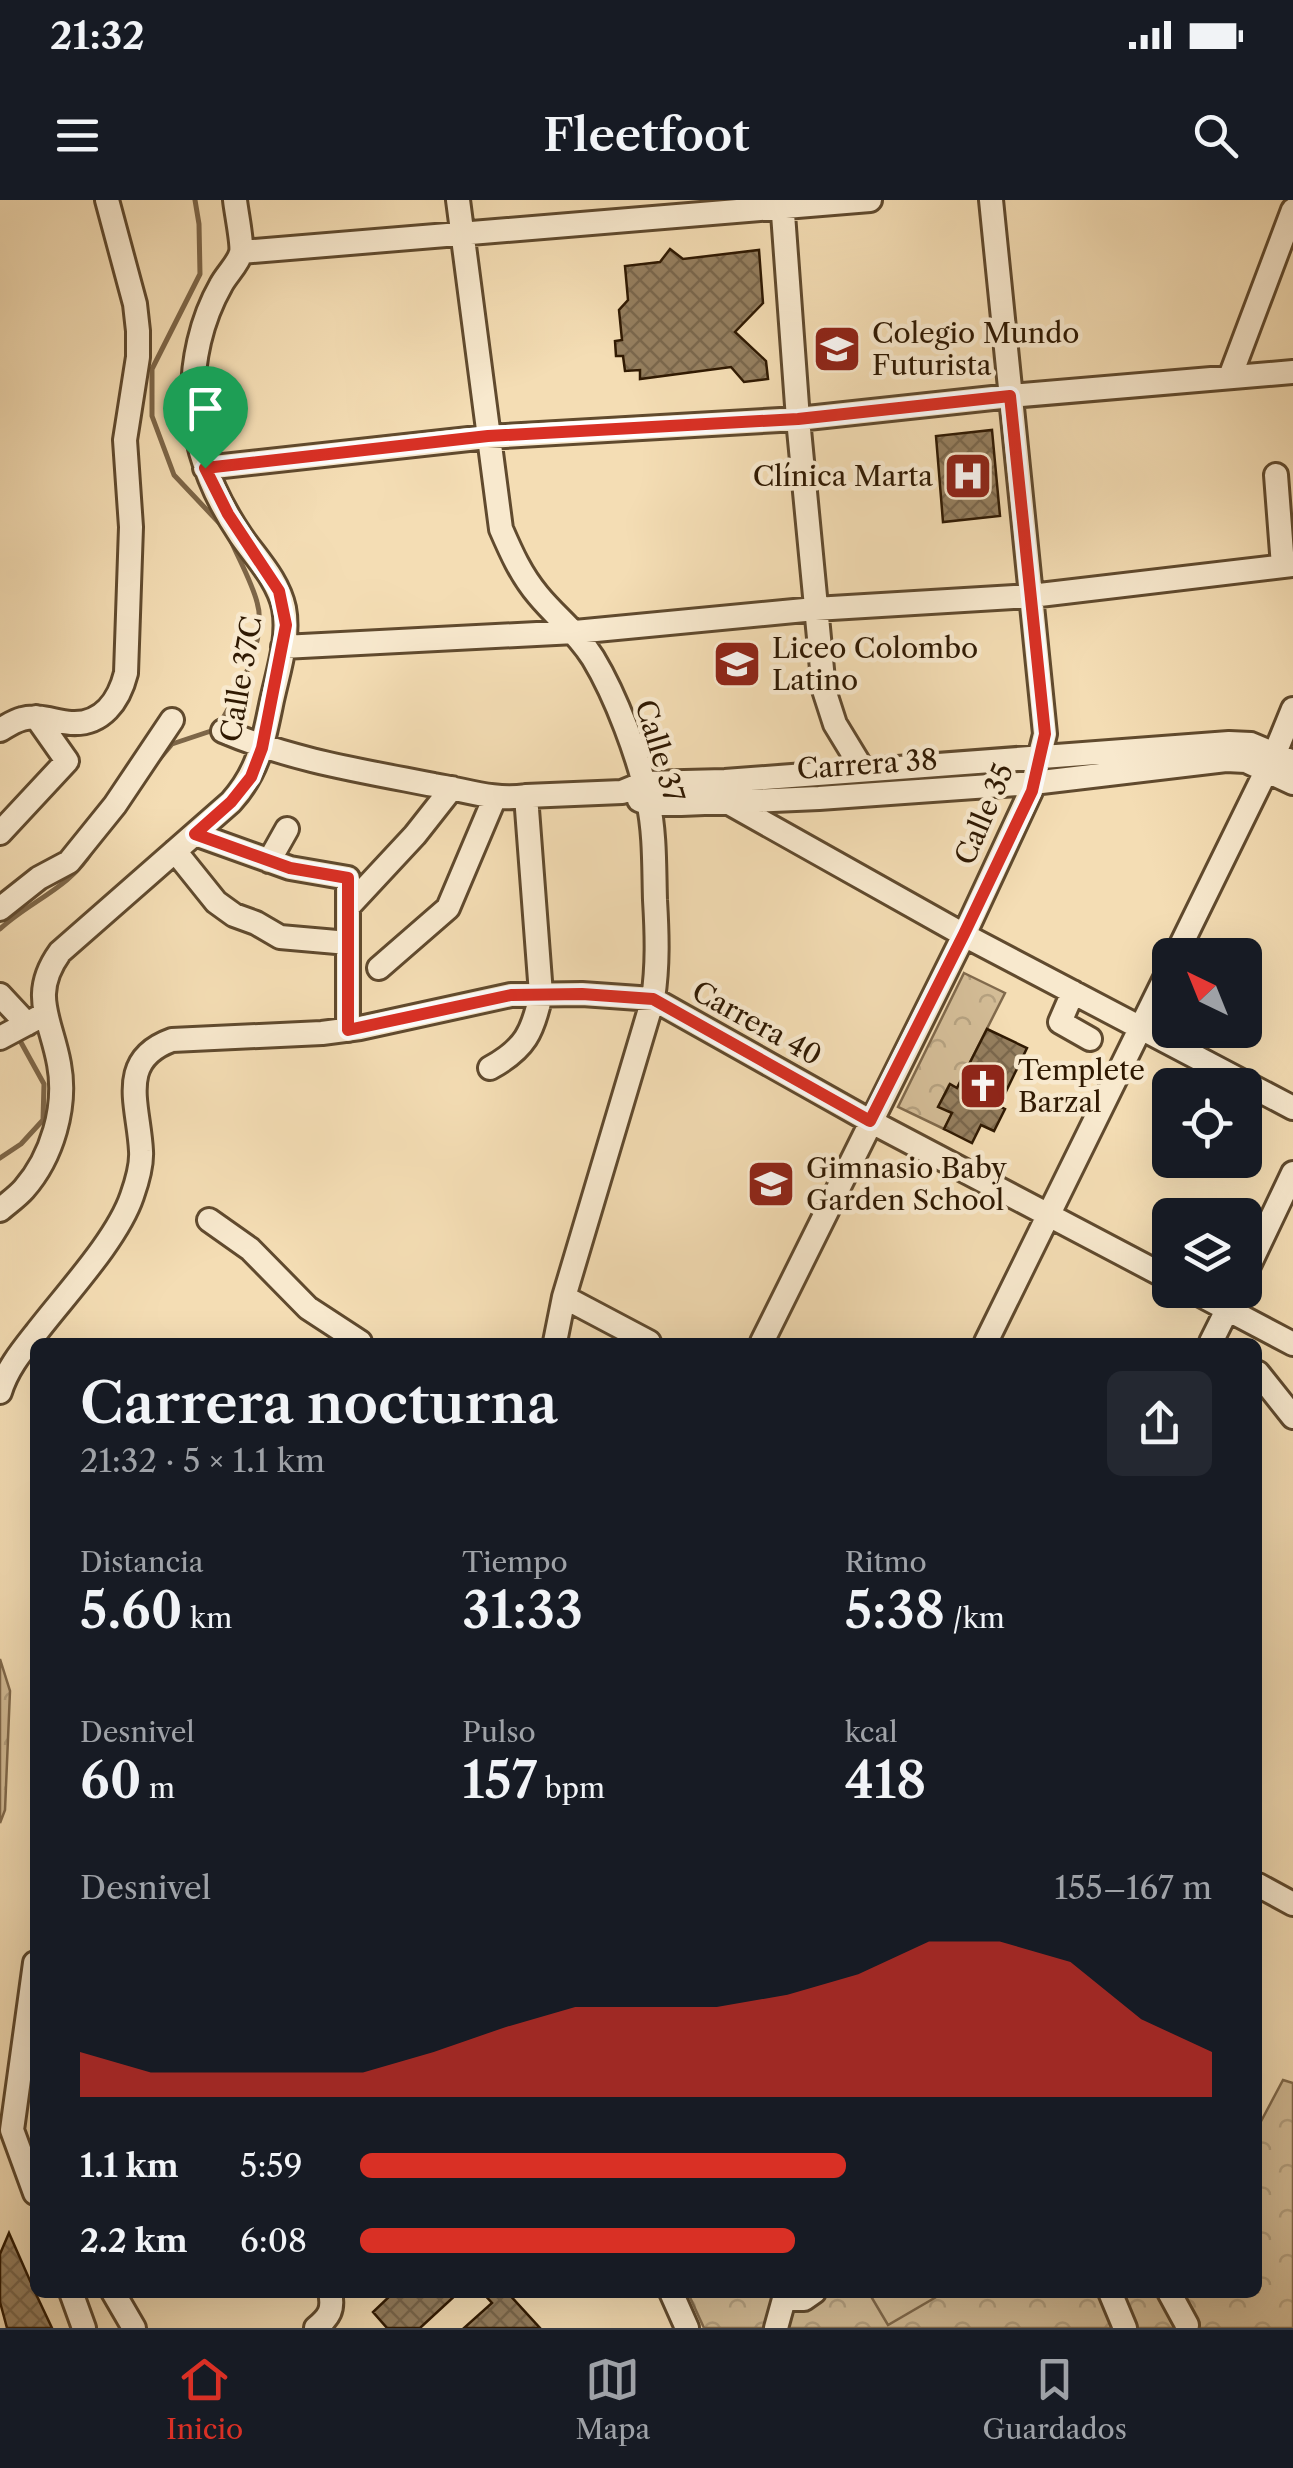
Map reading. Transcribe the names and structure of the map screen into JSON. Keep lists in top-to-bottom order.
{
  "streets": {
    "street": [
      "Calle 37C",
      "Calle 37",
      "Carrera 38",
      "Calle 35",
      "Carrera 40"
    ]
  },
  "crossings": [
    ["Calle 37C", "Carrera 38"],
    ["Calle 37", "Carrera 38"],
    ["Calle 37", "Carrera 40"],
    ["Carrera 38", "Calle 35"],
    ["Calle 35", "Carrera 40"]
  ],
  "places": {
    "school or university": ["Colegio Mundo Futurista", "Liceo Colombo Latino", "Gimnasio Baby Garden School"],
    "hospital": ["Clínica Marta"],
    "church": ["Templete Barzal"]
  },
  "north": "top left",
  "page": {
    "status": "21:32",
    "header": "Fleetfoot",
    "heading": ["Carrera nocturna", "21:32 · 5 × 1.1 km"],
    "stats": [
      ["Distancia", "5.60 km"],
      ["Tiempo", "31:33"],
      ["Ritmo", "5:38 /km"],
      ["Desnivel", "60 m"],
      ["Pulso", "157 bpm"],
      ["kcal", "418"]
    ],
    "chart": ["Desnivel", "155–167 m"],
    "list": [
      {
        "name": "1.1 km",
        "note": "5:59"
      },
      {
        "name": "2.2 km",
        "note": "6:08"
      }
    ],
    "tabs": ["Inicio", "Mapa", "Guardados"]
  }
}
